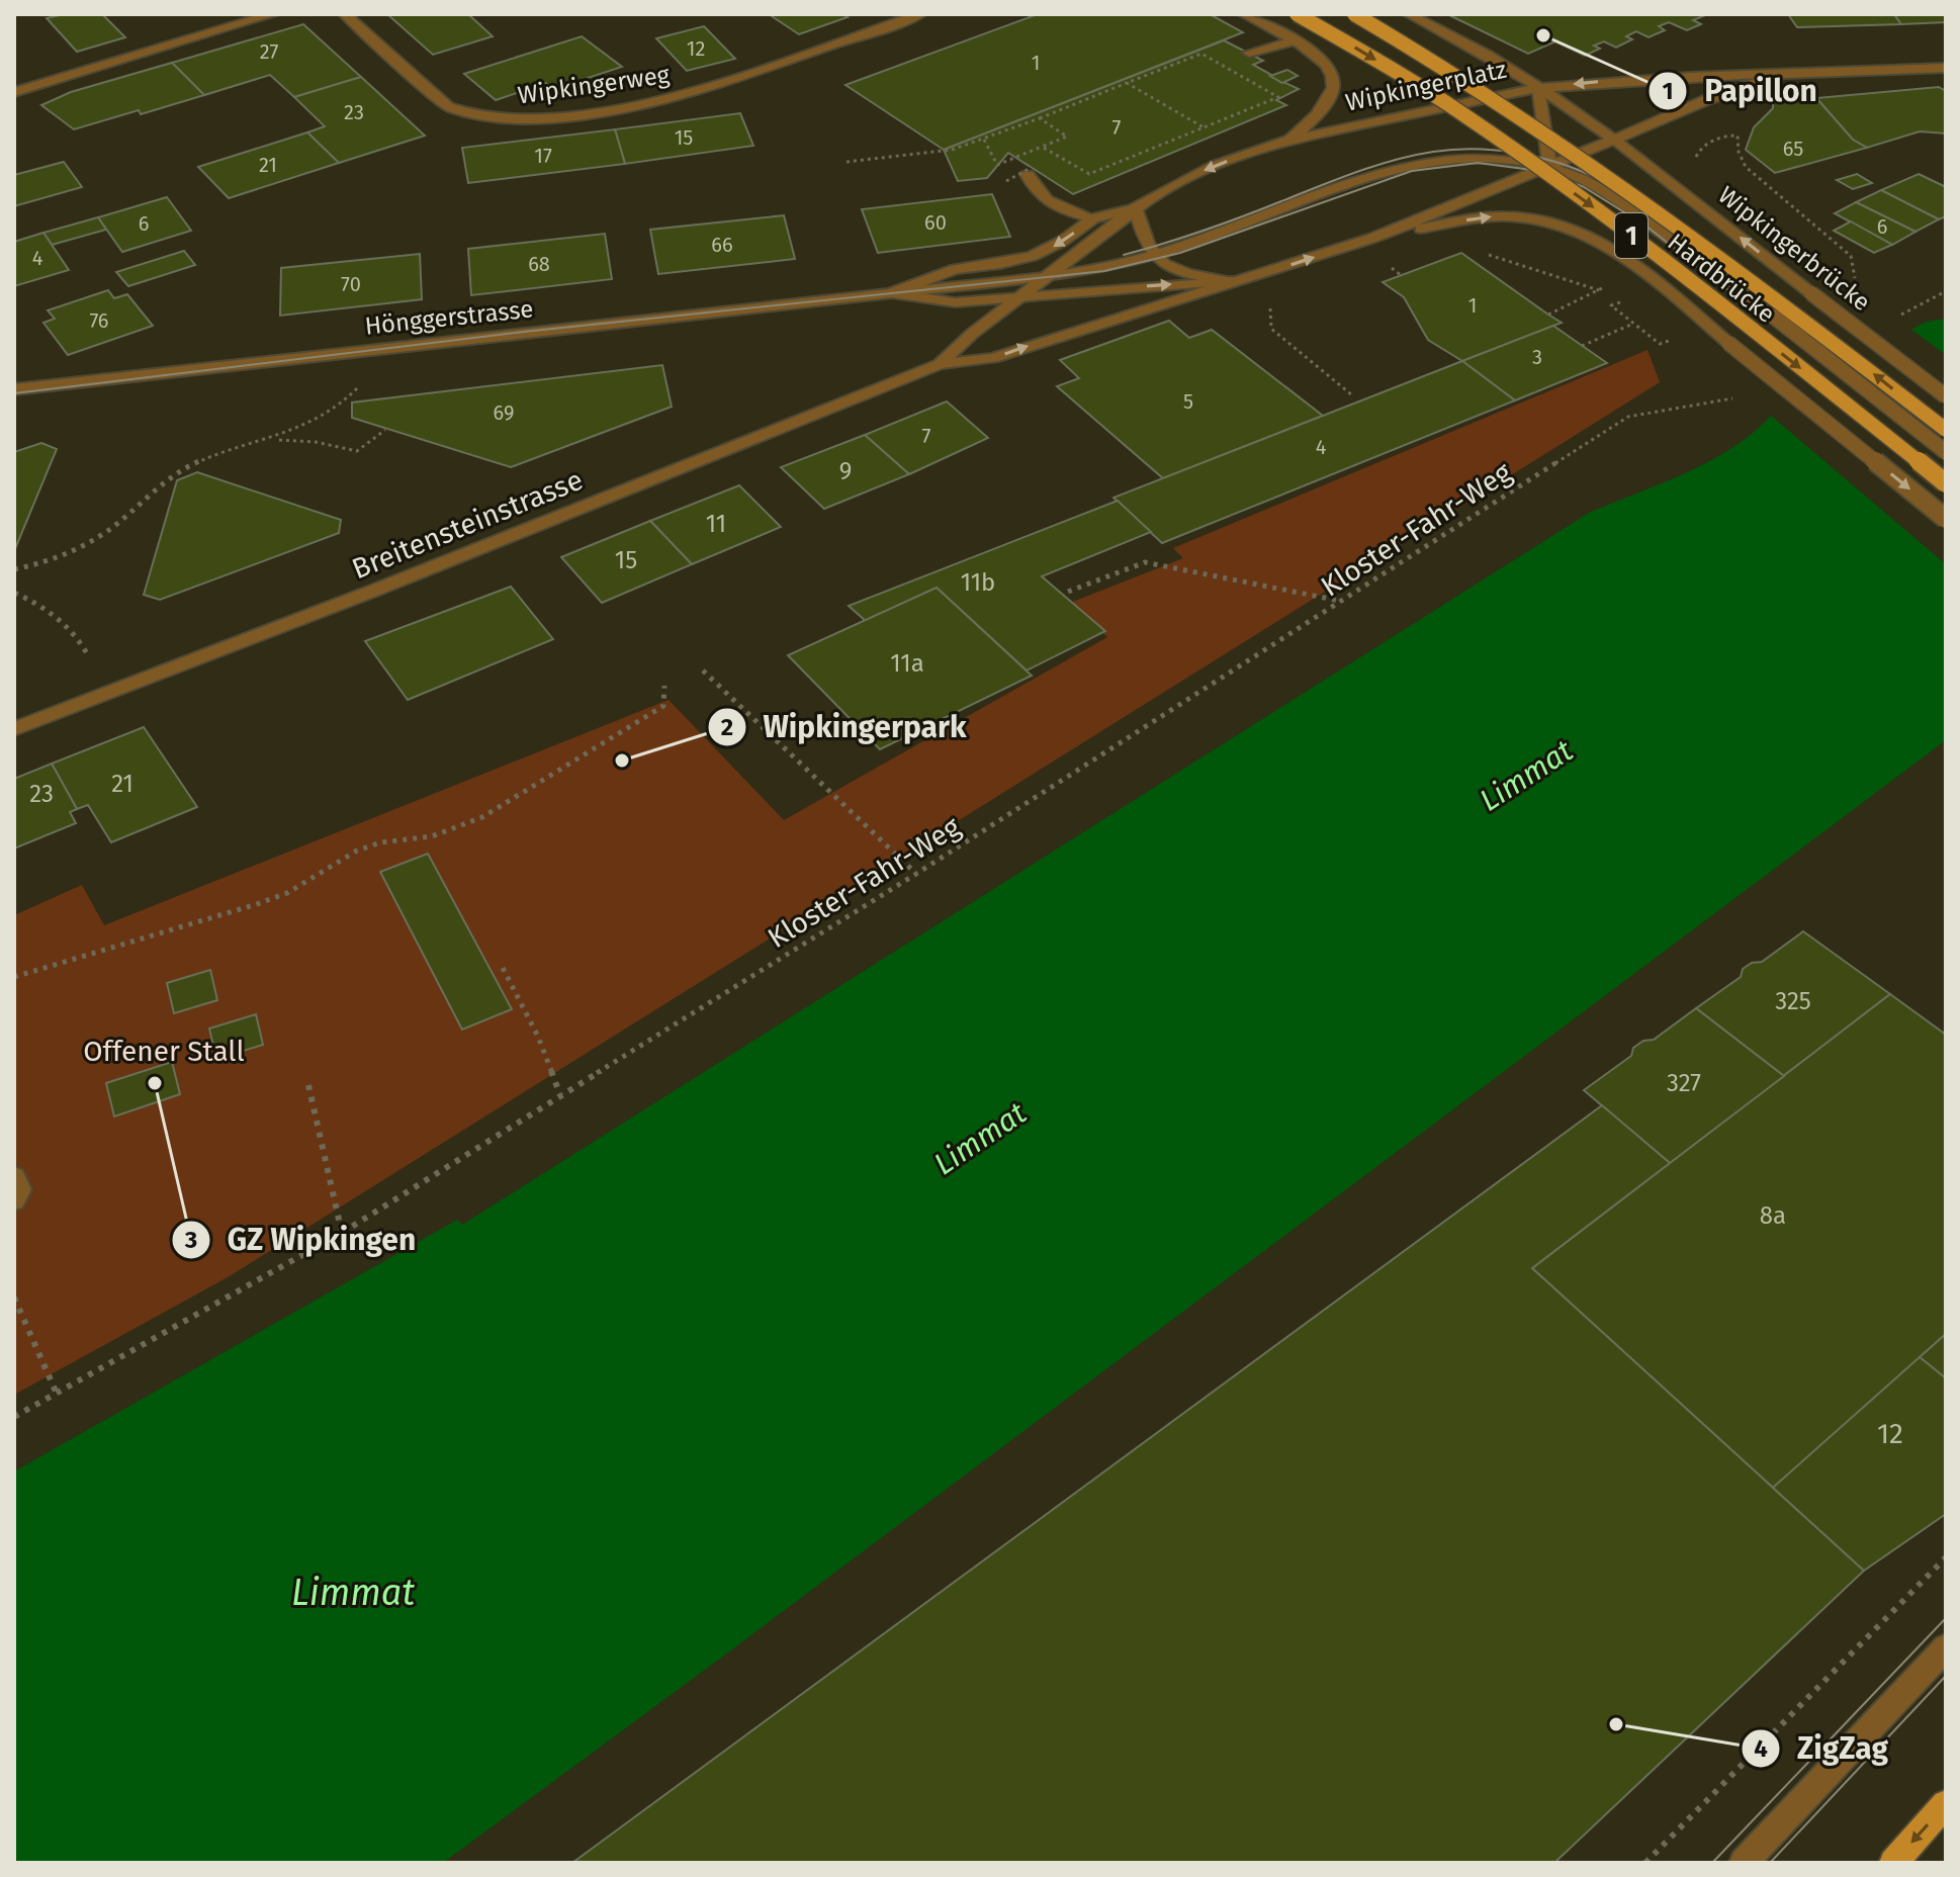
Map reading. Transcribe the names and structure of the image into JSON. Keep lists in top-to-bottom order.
{
  "streets": {
    "main road": ["1", "Hardbrücke"],
    "street": [
      "Wipkingerweg",
      "Wipkingerplatz",
      "Wipkingerbrücke",
      "Hönggerstrasse",
      "Breitensteinstrasse"
    ],
    "path": ["Kloster-Fahr-Weg"]
  },
  "crossings": [
    ["Wipkingerplatz", "Wipkingerbrücke"],
    ["Wipkingerplatz", "Hönggerstrasse"],
    ["Wipkingerplatz", "Breitensteinstrasse"]
  ],
  "water": ["Limmat"],
  "parks": ["Offener Stall"],
  "places": [
    "Papillon",
    "Wipkingerpark",
    "GZ Wipkingen",
    "ZigZag"
  ],
  "house_numbers": [
    "12",
    "27",
    "1",
    "23",
    "7",
    "15",
    "65",
    "17",
    "21",
    "60",
    "6",
    "6",
    "66",
    "4",
    "68",
    "70",
    "1",
    "76",
    "3",
    "5",
    "69",
    "7",
    "4",
    "9",
    "11",
    "15",
    "11b",
    "11a",
    "21",
    "23",
    "325",
    "327",
    "8a",
    "12"
  ]
}
